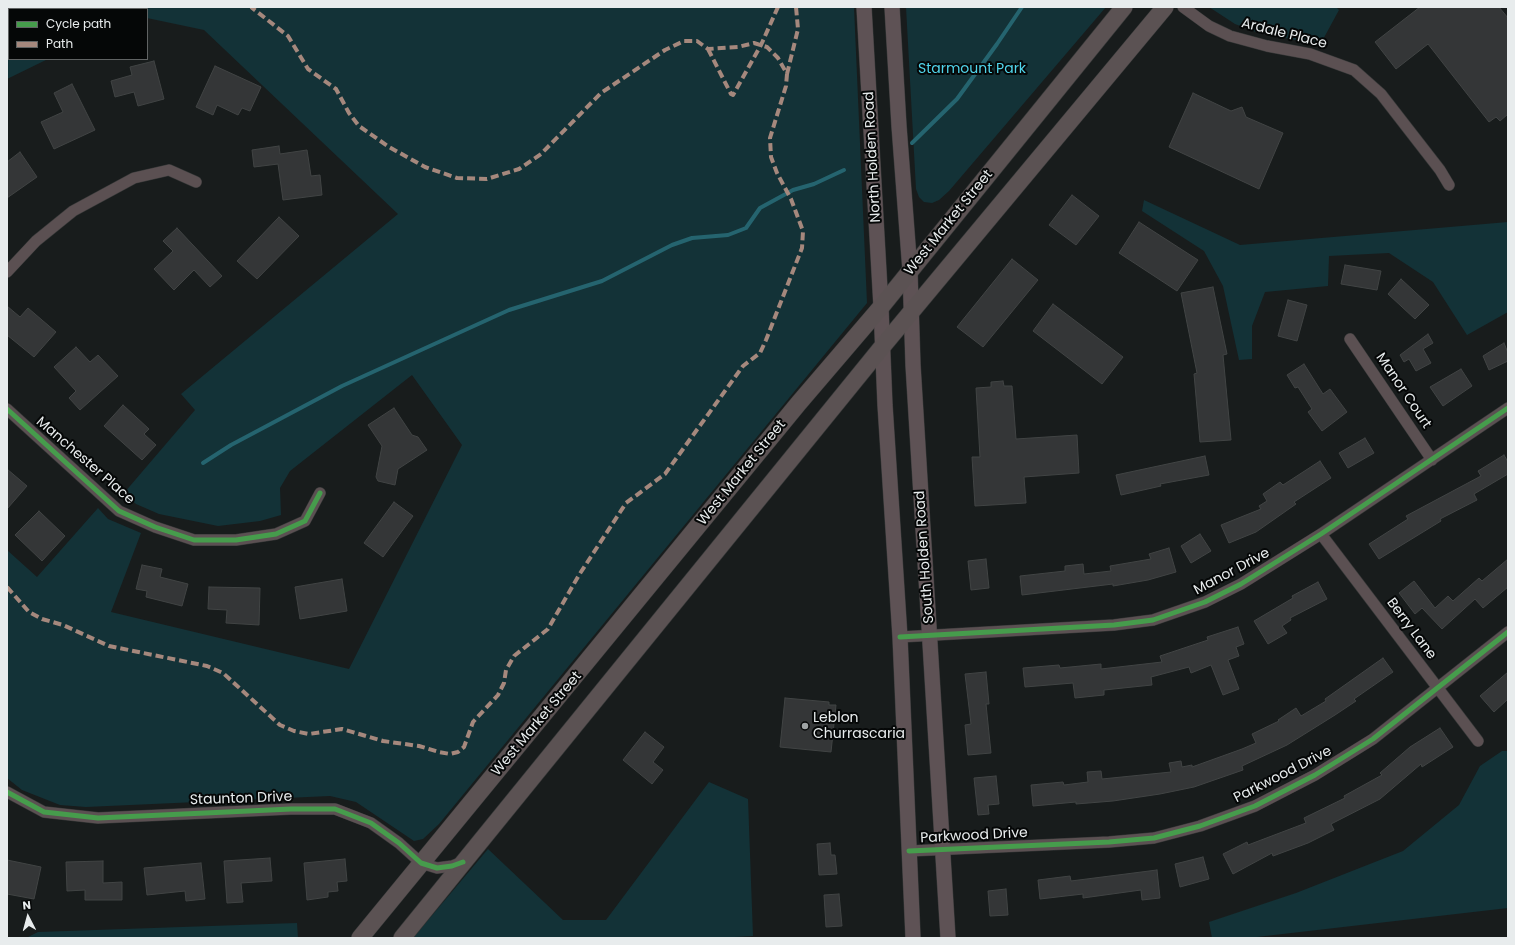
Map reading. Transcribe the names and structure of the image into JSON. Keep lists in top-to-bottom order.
{
  "streets": {
    "main road": ["North Holden Road", "West Market Street", "South Holden Road"],
    "street": [
      "Ardale Place",
      "Manor Court",
      "Manchester Place",
      "Manor Drive",
      "Berry Lane",
      "Parkwood Drive",
      "Staunton Drive"
    ]
  },
  "crossings": [
    ["North Holden Road", "West Market Street"],
    ["North Holden Road", "South Holden Road"],
    ["West Market Street", "South Holden Road"],
    ["West Market Street", "Staunton Drive"],
    ["Manor Court", "Manor Drive"],
    ["South Holden Road", "Manor Drive"],
    ["South Holden Road", "Parkwood Drive"],
    ["Manor Drive", "Berry Lane"],
    ["Berry Lane", "Parkwood Drive"]
  ],
  "parks": ["Starmount Park"],
  "places": ["Leblon Churrascaria"],
  "legend": ["Cycle path", "Path"],
  "north": "top"
}
